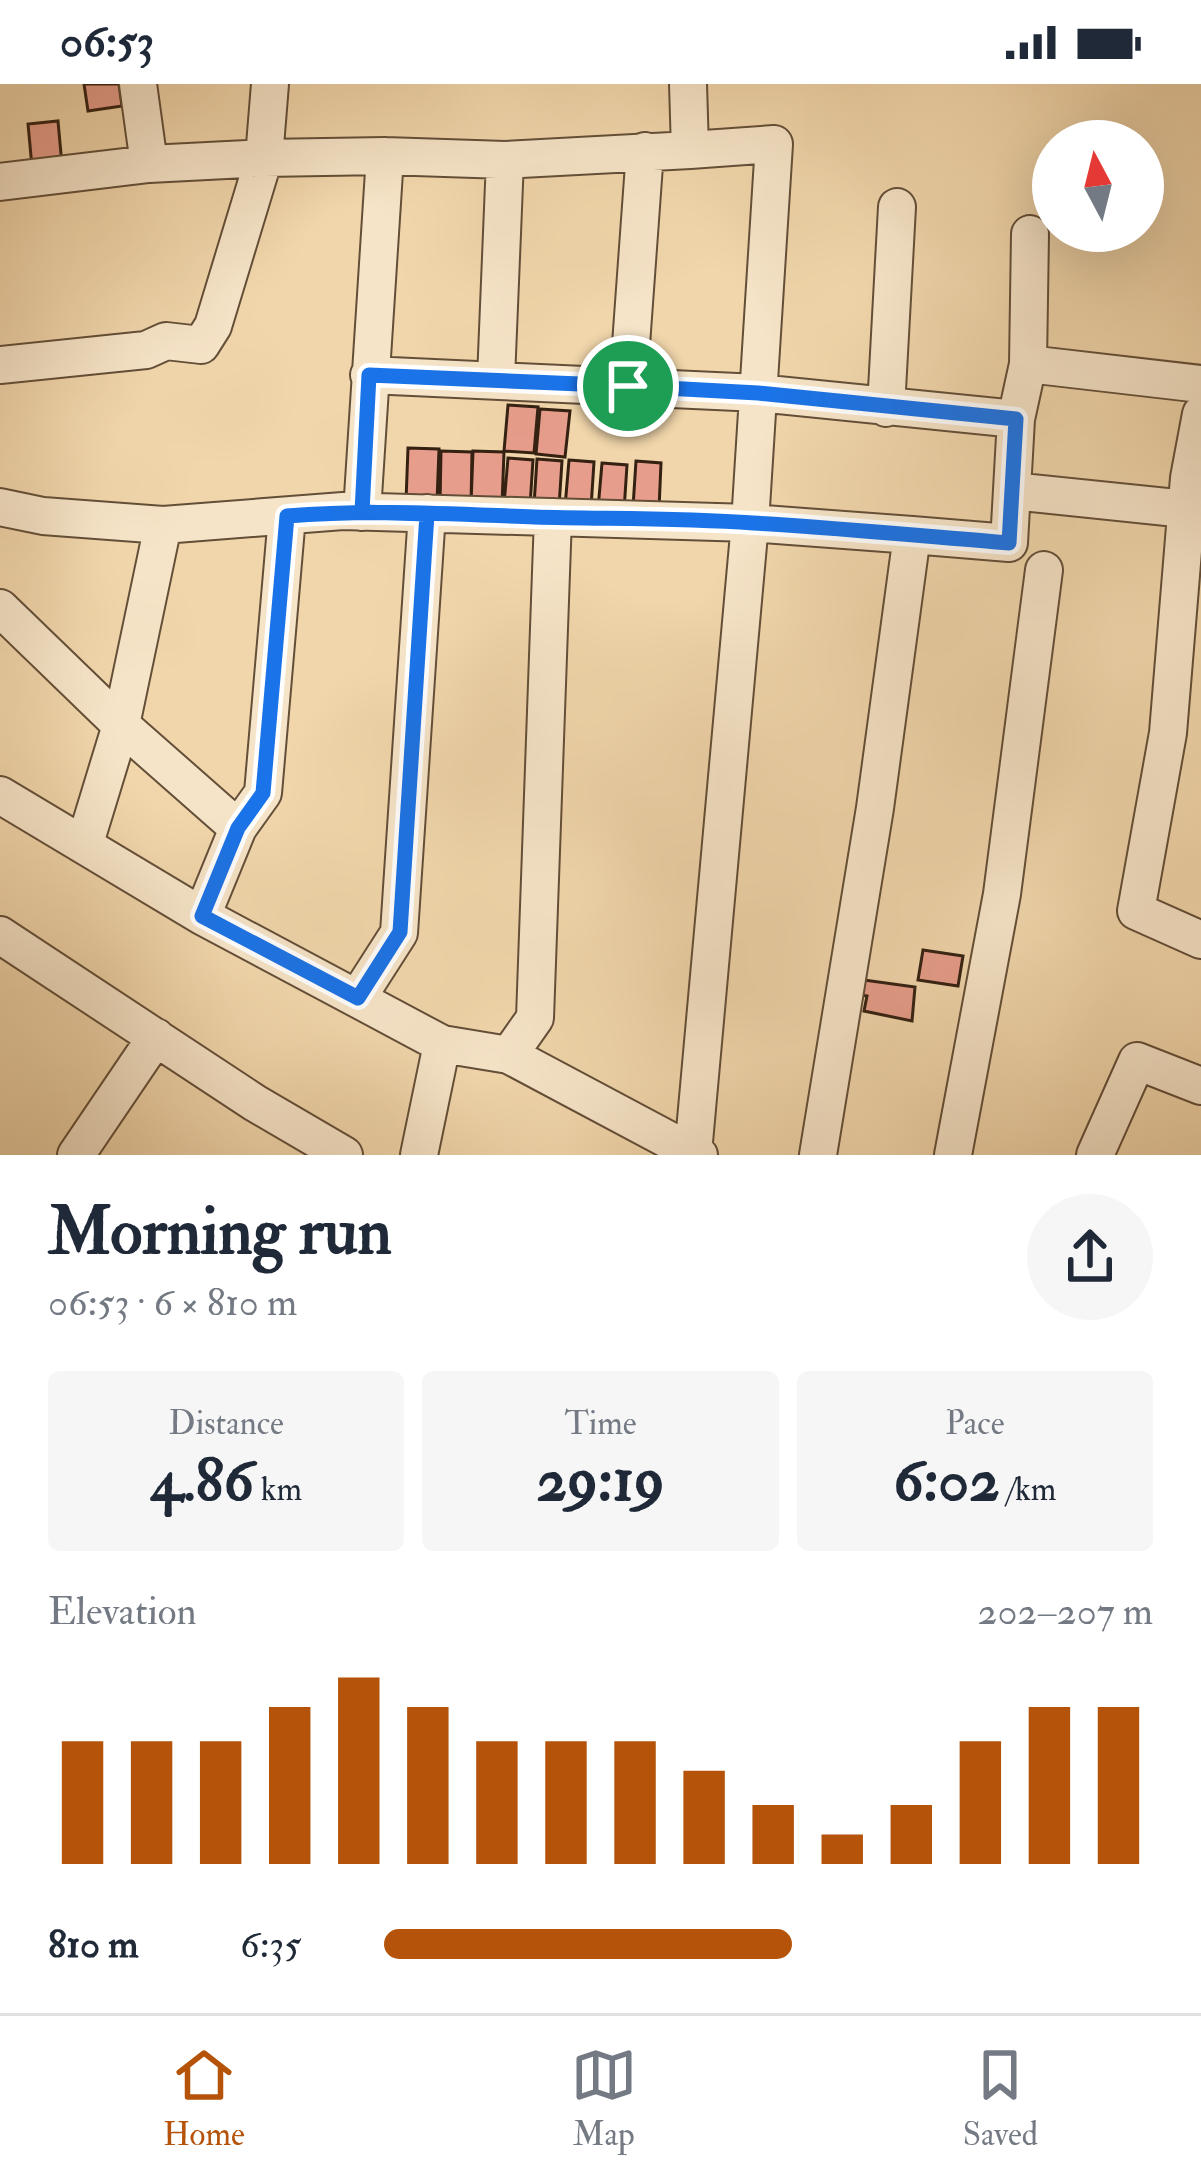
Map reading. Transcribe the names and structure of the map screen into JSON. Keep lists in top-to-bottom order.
{
  "north": "top",
  "page": {
    "status": "06:53",
    "heading": ["Morning run", "06:53 · 6 × 810 m"],
    "stats": [
      ["Distance", "4.86 km"],
      ["Time", "29:19"],
      ["Pace", "6:02 /km"]
    ],
    "chart": ["Elevation", "202–207 m"],
    "list": [
      {
        "name": "810 m",
        "note": "6:35"
      }
    ],
    "tabs": ["Home", "Map", "Saved"]
  }
}
